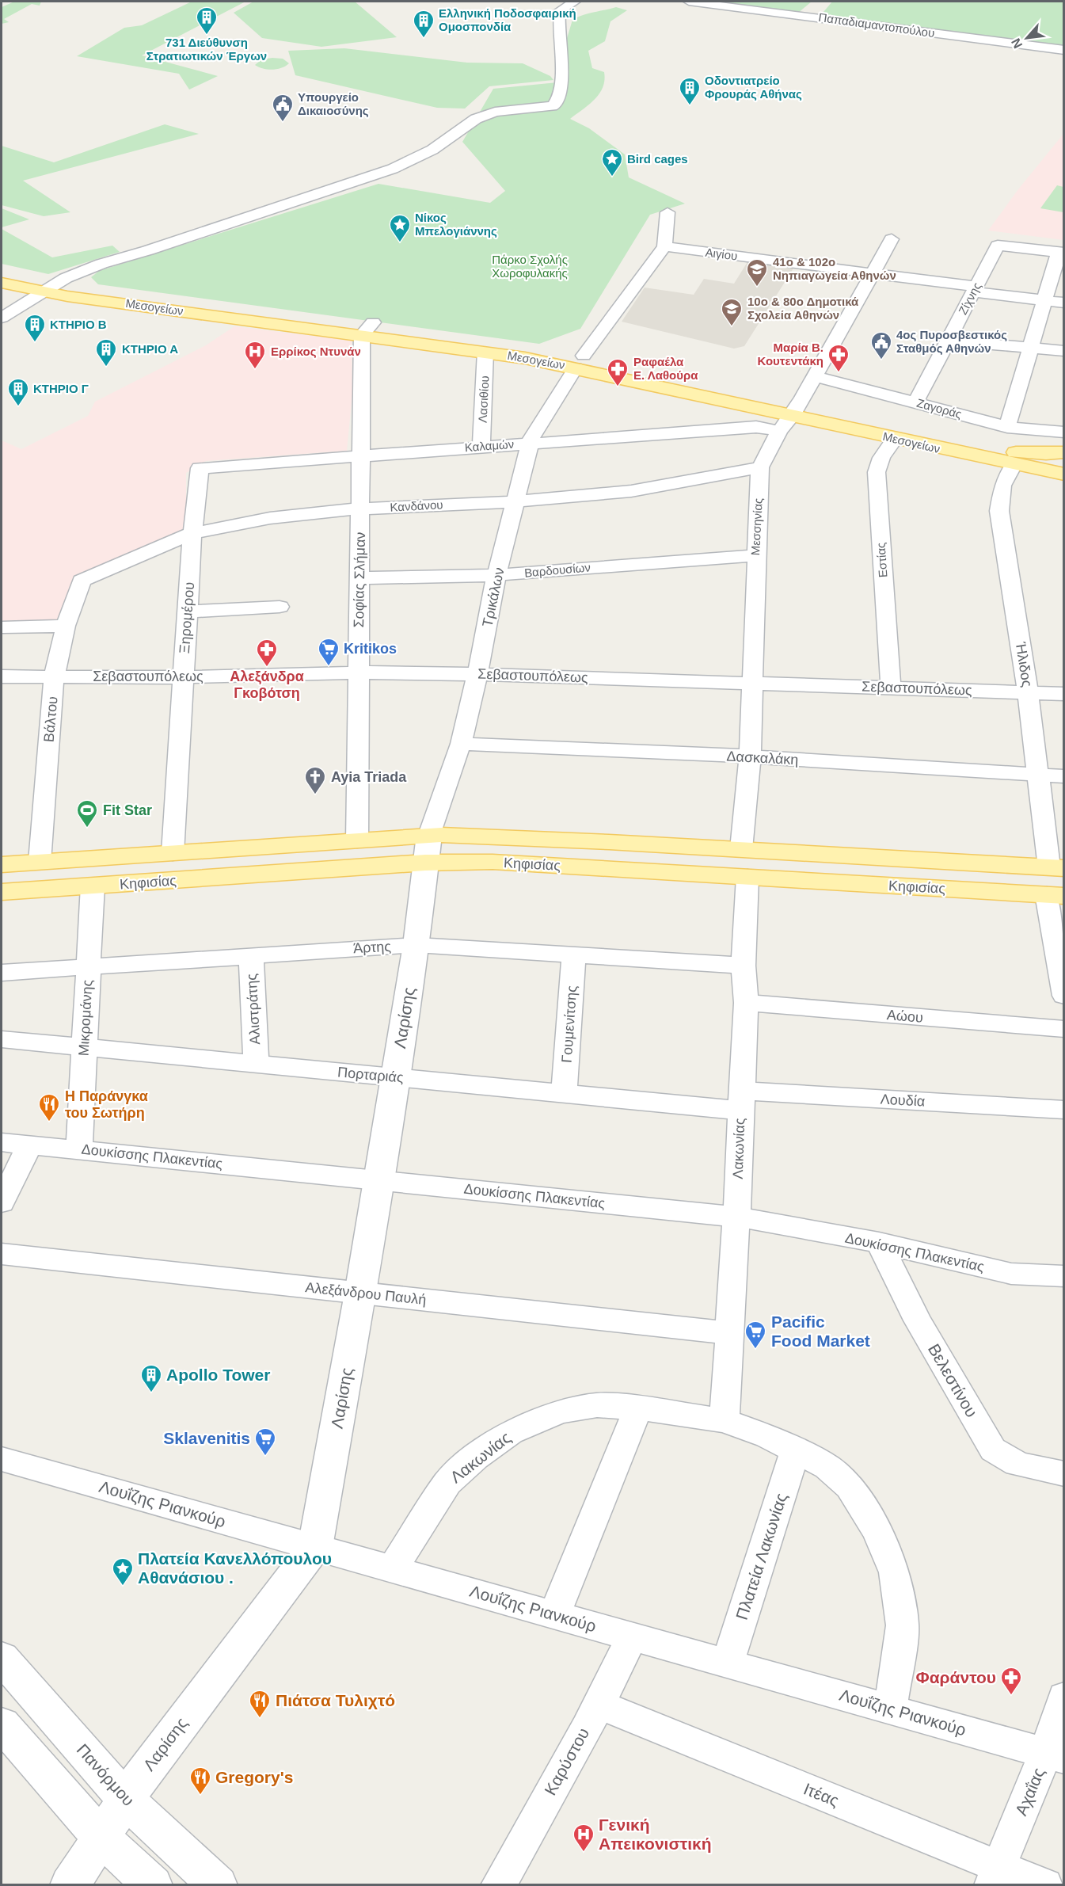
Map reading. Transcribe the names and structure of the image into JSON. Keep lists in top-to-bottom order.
{
  "streets": {
    "main road": ["Μεσογείων", "Κηφισίας"],
    "street": [
      "Παπαδιαμαντοπούλου",
      "Αιγίου",
      "Ζίχνης",
      "Λασιθίου",
      "Ζαγοράς",
      "Καλαμών",
      "Κανδάνου",
      "Μεσσηνίας",
      "Εστίας",
      "Βαρδουσίων",
      "Σοφίας Σλήμαν",
      "Τρικάλων",
      "Ξηρομέρου",
      "Ήλιδος",
      "Σεβαστουπόλεως",
      "Βάλτου",
      "Δασκαλάκη",
      "Άρτης",
      "Αλιστράτης",
      "Αώου",
      "Μικρομάνης",
      "Λαρίσης",
      "Γουμενίτσης",
      "Πορταριάς",
      "Λουδία",
      "Λακωνίας",
      "Δουκίσσης Πλακεντίας",
      "Αλεξάνδρου Παυλή",
      "Βελεστίνου",
      "Λουΐζης Ριανκούρ",
      "Πλατεία Λακωνίας",
      "Καρύστου",
      "Πανόρμου",
      "Αχαΐας",
      "Ιτέας"
    ]
  },
  "crossings": [
    ["Αιγίου", "Ζίχνης"],
    ["Αιγίου", "Μεσσηνίας"],
    ["Αιγίου", "Τρικάλων"],
    ["Ζίχνης", "Ζαγοράς"],
    ["Μεσογείων", "Λασιθίου"],
    ["Μεσογείων", "Μεσσηνίας"],
    ["Μεσογείων", "Εστίας"],
    ["Μεσογείων", "Σοφίας Σλήμαν"],
    ["Μεσογείων", "Τρικάλων"],
    ["Μεσογείων", "Ήλιδος"],
    ["Λασιθίου", "Καλαμών"],
    ["Ζαγοράς", "Μεσσηνίας"],
    ["Καλαμών", "Μεσσηνίας"],
    ["Καλαμών", "Σοφίας Σλήμαν"],
    ["Καλαμών", "Τρικάλων"],
    ["Καλαμών", "Ξηρομέρου"],
    ["Κανδάνου", "Μεσσηνίας"],
    ["Κανδάνου", "Σοφίας Σλήμαν"],
    ["Κανδάνου", "Τρικάλων"],
    ["Κανδάνου", "Ξηρομέρου"],
    ["Κανδάνου", "Βάλτου"],
    ["Μεσσηνίας", "Βαρδουσίων"],
    ["Μεσσηνίας", "Σεβαστουπόλεως"],
    ["Μεσσηνίας", "Δασκαλάκη"],
    ["Μεσσηνίας", "Κηφισίας"],
    ["Εστίας", "Σεβαστουπόλεως"],
    ["Βαρδουσίων", "Σοφίας Σλήμαν"],
    ["Βαρδουσίων", "Τρικάλων"],
    ["Σοφίας Σλήμαν", "Σεβαστουπόλεως"],
    ["Σοφίας Σλήμαν", "Κηφισίας"],
    ["Τρικάλων", "Σεβαστουπόλεως"],
    ["Τρικάλων", "Δασκαλάκη"],
    ["Τρικάλων", "Κηφισίας"],
    ["Τρικάλων", "Λαρίσης"],
    ["Ξηρομέρου", "Σεβαστουπόλεως"],
    ["Ξηρομέρου", "Κηφισίας"],
    ["Ήλιδος", "Σεβαστουπόλεως"],
    ["Ήλιδος", "Δασκαλάκη"],
    ["Ήλιδος", "Κηφισίας"],
    ["Σεβαστουπόλεως", "Βάλτου"],
    ["Βάλτου", "Κηφισίας"],
    ["Κηφισίας", "Μικρομάνης"],
    ["Κηφισίας", "Λαρίσης"],
    ["Κηφισίας", "Λακωνίας"],
    ["Άρτης", "Αλιστράτης"],
    ["Άρτης", "Μικρομάνης"],
    ["Άρτης", "Λαρίσης"],
    ["Άρτης", "Γουμενίτσης"],
    ["Άρτης", "Λακωνίας"],
    ["Αλιστράτης", "Πορταριάς"],
    ["Αώου", "Λακωνίας"],
    ["Μικρομάνης", "Πορταριάς"],
    ["Μικρομάνης", "Δουκίσσης Πλακεντίας"],
    ["Λαρίσης", "Πορταριάς"],
    ["Λαρίσης", "Δουκίσσης Πλακεντίας"],
    ["Λαρίσης", "Αλεξάνδρου Παυλή"],
    ["Λαρίσης", "Λουΐζης Ριανκούρ"],
    ["Λαρίσης", "Πανόρμου"],
    ["Γουμενίτσης", "Πορταριάς"],
    ["Πορταριάς", "Λουδία"],
    ["Πορταριάς", "Λακωνίας"],
    ["Λουδία", "Λακωνίας"],
    ["Λακωνίας", "Δουκίσσης Πλακεντίας"],
    ["Λακωνίας", "Αλεξάνδρου Παυλή"],
    ["Λακωνίας", "Λουΐζης Ριανκούρ"],
    ["Λακωνίας", "Πλατεία Λακωνίας"],
    ["Δουκίσσης Πλακεντίας", "Βελεστίνου"],
    ["Λουΐζης Ριανκούρ", "Πλατεία Λακωνίας"],
    ["Λουΐζης Ριανκούρ", "Καρύστου"],
    ["Λουΐζης Ριανκούρ", "Αχαΐας"],
    ["Καρύστου", "Ιτέας"],
    ["Αχαΐας", "Ιτέας"]
  ],
  "parks": ["Πάρκο Σχολής Χωροφυλακής"],
  "places": {
    "building": [
      "731 Διεύθυνση Στρατιωτικών Έργων",
      "Ελληνική Ποδοσφαιρική Ομοσπονδία",
      "Οδοντιατρείο Φρουράς Αθήνας",
      "ΚΤΗΡΙΟ Β",
      "ΚΤΗΡΙΟ Α",
      "ΚΤΗΡΙΟ Γ",
      "Apollo Tower"
    ],
    "public building": ["Υπουργείο Δικαιοσύνης", "4ος Πυροσβεστικός Σταθμός Αθηνών"],
    "place": ["Bird cages", "Νίκος Μπελογιάννης", "Πλατεία Κανελλόπουλου Αθανάσιου ."],
    "school or university": ["41ο & 102ο Νηπιαγωγεία Αθηνών", "10ο & 80ο Δημοτικά Σχολεία Αθηνών"],
    "hospital": ["Ερρίκος Ντυνάν", "Γενική Απεικονιστική"],
    "pharmacy": [
      "Μαρία Β. Κουτεντάκη",
      "Ραφαέλα Ε. Λαθούρα",
      "Αλεξάνδρα Γκοβότση",
      "Φαράντου"
    ],
    "supermarket": ["Kritikos", "Pacific Food Market", "Sklavenitis"],
    "church": ["Ayia Triada"],
    "sports": ["Fit Star"],
    "restaurant": ["Η Παράνγκα του Σωτήρη", "Πιάτσα Τυλιχτό", "Gregory's"]
  },
  "north": "bottom left"
}
